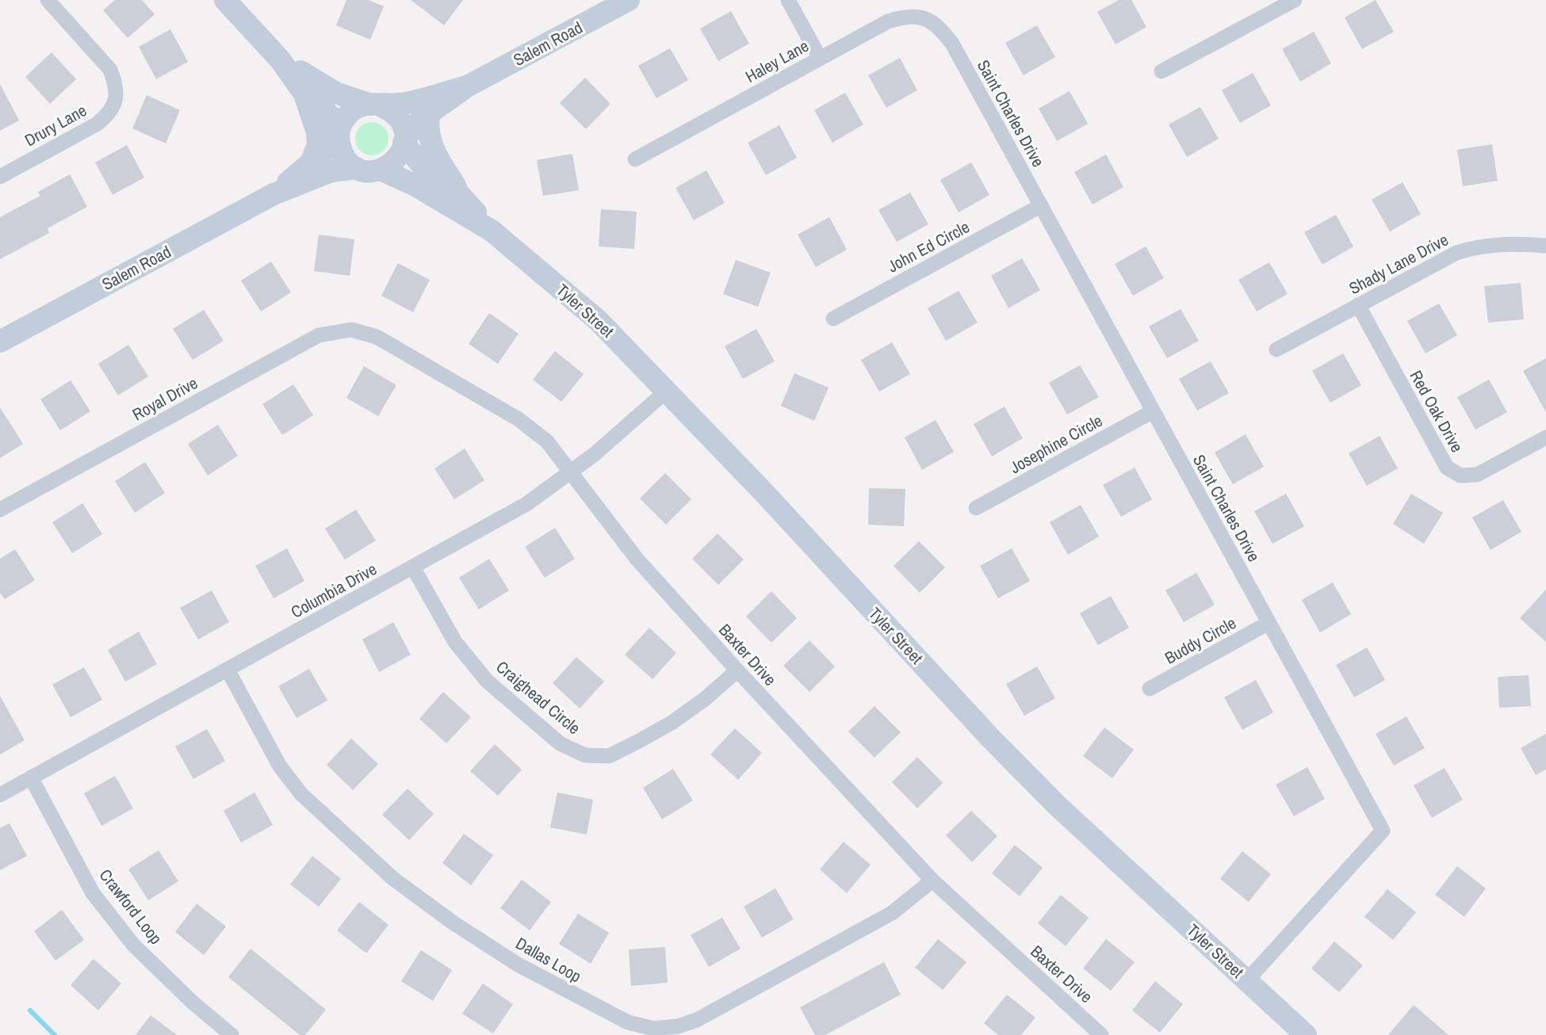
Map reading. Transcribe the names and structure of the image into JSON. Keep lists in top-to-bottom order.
{
  "streets": {
    "street": [
      "Salem Road",
      "Haley Lane",
      "Saint Charles Drive",
      "Drury Lane",
      "John Ed Circle",
      "Shady Lane Drive",
      "Tyler Street",
      "Royal Drive",
      "Red Oak Drive",
      "Josephine Circle",
      "Columbia Drive",
      "Buddy Circle",
      "Baxter Drive",
      "Craighead Circle",
      "Crawford Loop",
      "Dallas Loop"
    ]
  },
  "crossings": [
    ["Salem Road", "Tyler Street"],
    ["Haley Lane", "Saint Charles Drive"],
    ["Saint Charles Drive", "John Ed Circle"],
    ["Saint Charles Drive", "Tyler Street"],
    ["Saint Charles Drive", "Josephine Circle"],
    ["Saint Charles Drive", "Buddy Circle"],
    ["Shady Lane Drive", "Red Oak Drive"],
    ["Tyler Street", "Columbia Drive"],
    ["Royal Drive", "Baxter Drive"],
    ["Columbia Drive", "Baxter Drive"],
    ["Columbia Drive", "Craighead Circle"],
    ["Columbia Drive", "Crawford Loop"],
    ["Columbia Drive", "Dallas Loop"],
    ["Baxter Drive", "Craighead Circle"],
    ["Baxter Drive", "Dallas Loop"]
  ]
}
